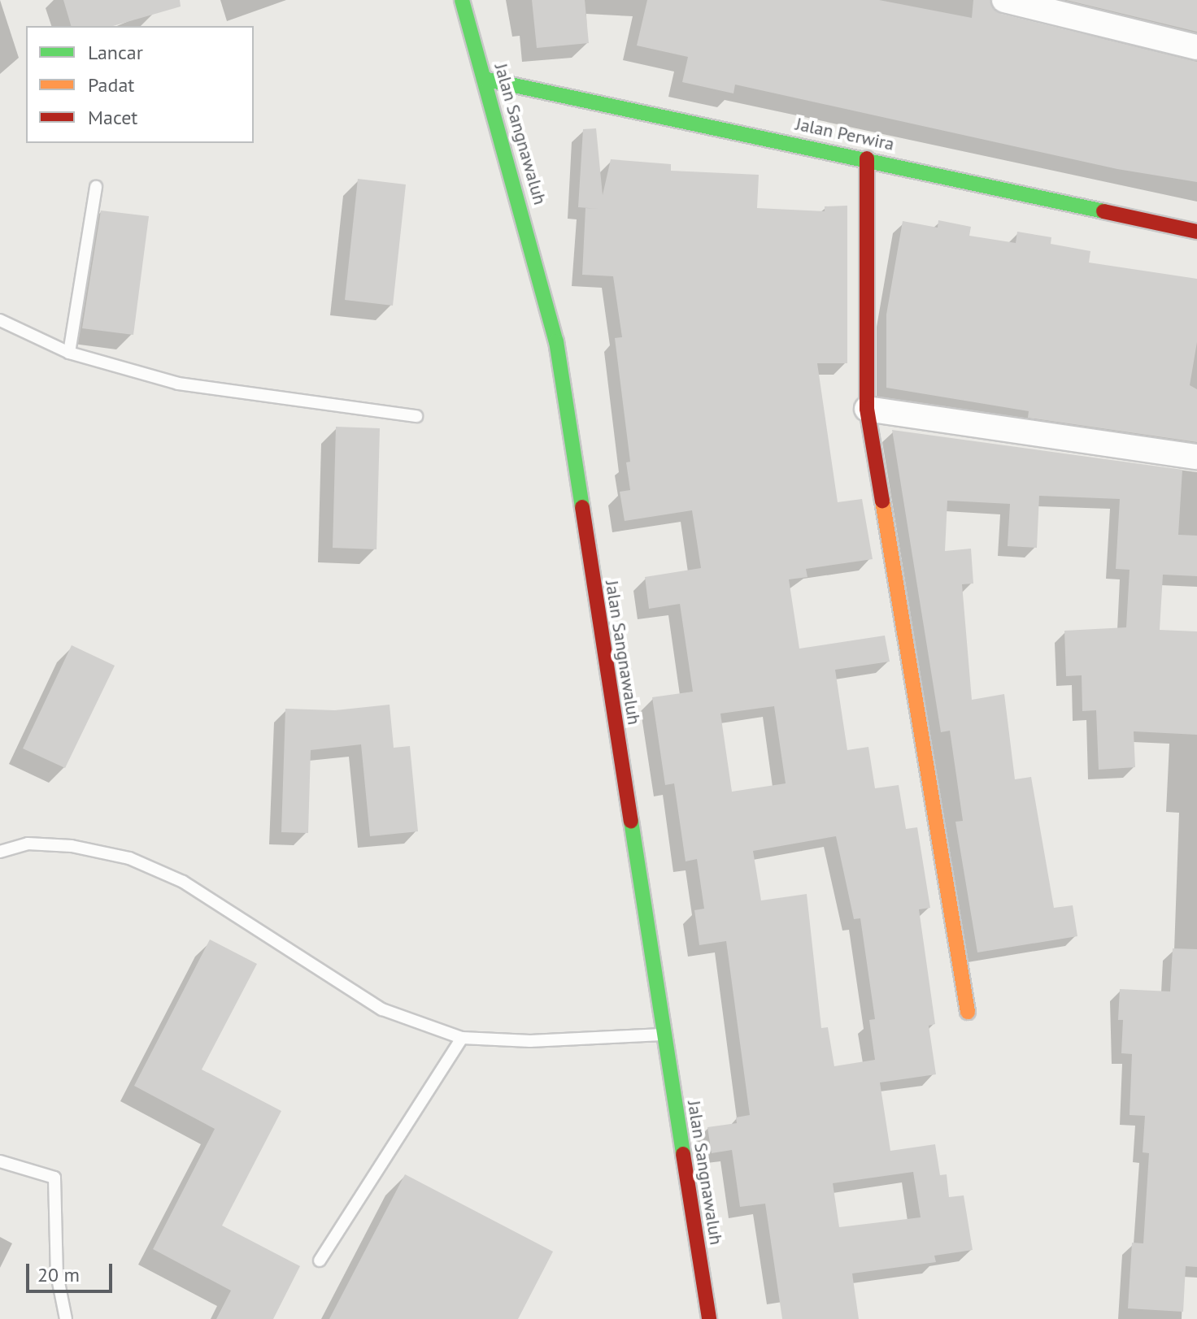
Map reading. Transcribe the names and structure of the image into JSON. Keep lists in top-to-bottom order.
{
  "streets": {
    "street": ["Jalan Sangnawaluh", "Jalan Perwira"]
  },
  "crossings": [
    ["Jalan Sangnawaluh", "Jalan Perwira"]
  ],
  "legend": ["Lancar", "Padat", "Macet"],
  "scale_bar": "20 m"
}
